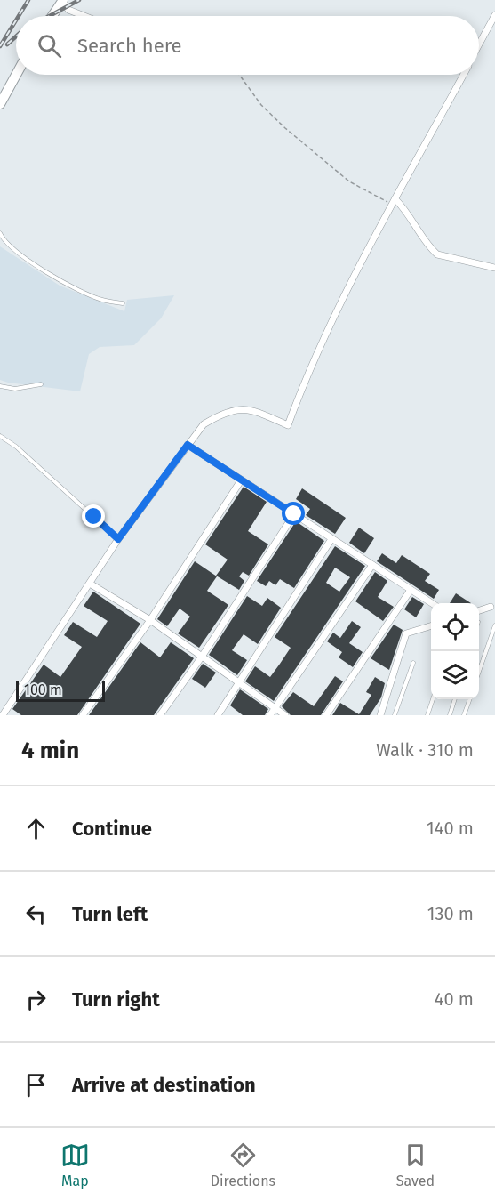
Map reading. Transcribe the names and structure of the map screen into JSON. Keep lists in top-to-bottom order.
{
  "scale_bar": "100 m",
  "page": {
    "search": "Search here",
    "scale": "100 m",
    "heading": ["4 min", "Walk · 310 m"],
    "list": [
      ["Continue", "140 m"],
      ["Turn left", "130 m"],
      ["Turn right", "40 m"],
      "Arrive at destination"
    ],
    "nav": ["Map", "Directions", "Saved"]
  }
}
